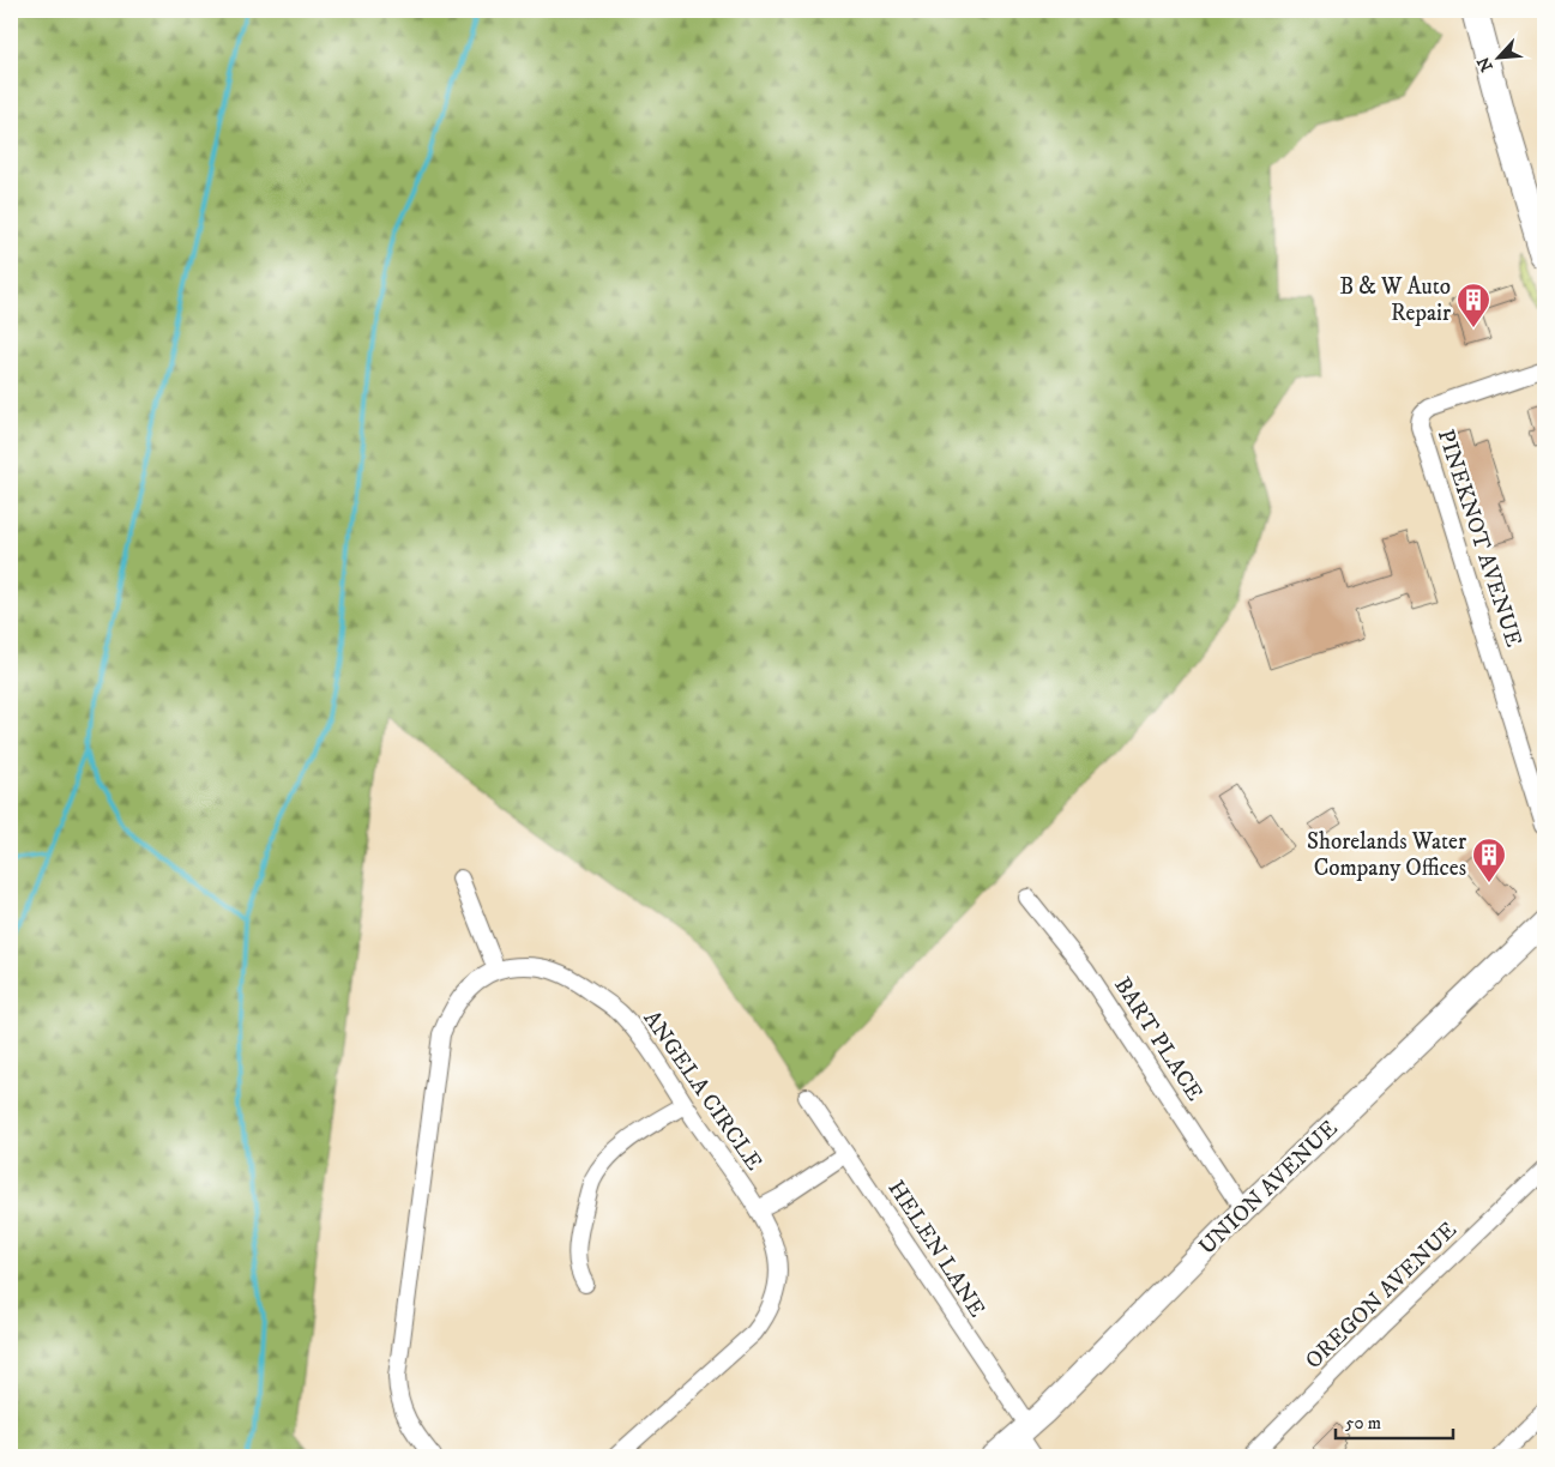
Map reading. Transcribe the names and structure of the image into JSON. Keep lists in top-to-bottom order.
{
  "streets": {
    "street": [
      "PINEKNOT AVENUE",
      "BART PLACE",
      "ANGELA CIRCLE",
      "UNION AVENUE",
      "HELEN LANE",
      "OREGON AVENUE"
    ]
  },
  "crossings": [
    ["BART PLACE", "UNION AVENUE"],
    ["UNION AVENUE", "HELEN LANE"]
  ],
  "places": {
    "building": ["B & W Auto Repair", "Shorelands Water Company Offices"]
  },
  "scale_bar": "50 m",
  "north": "bottom left"
}
